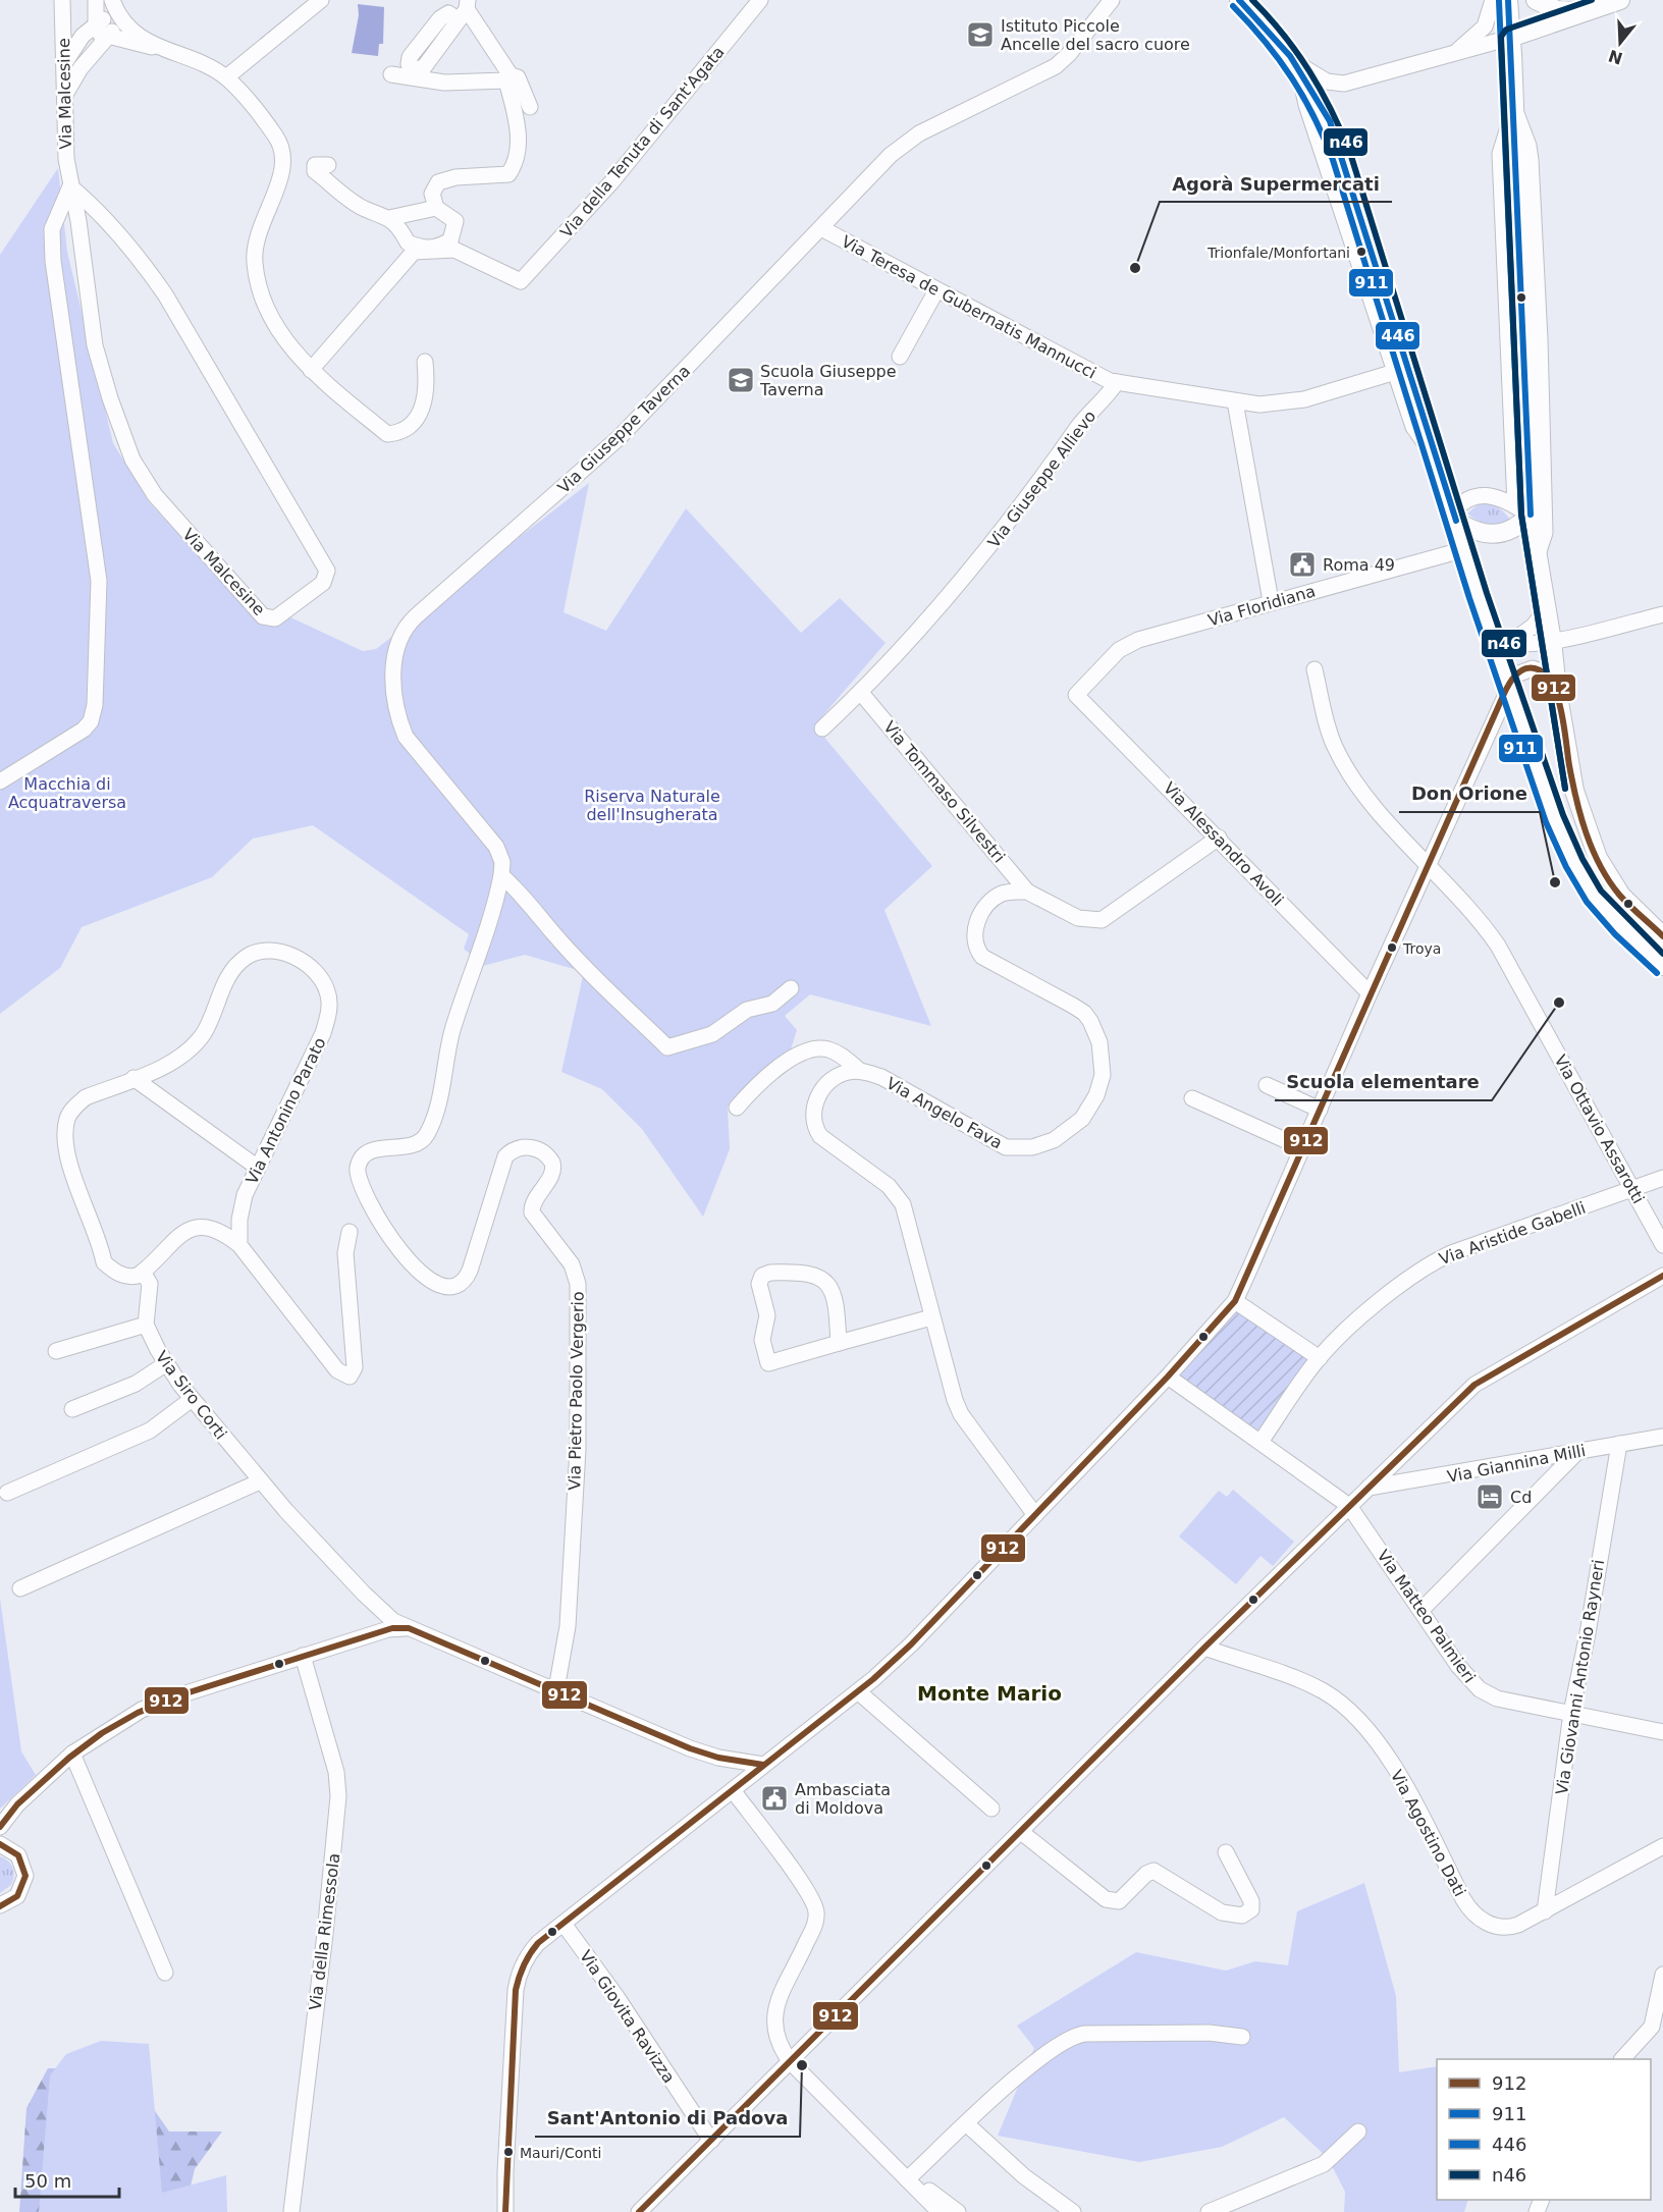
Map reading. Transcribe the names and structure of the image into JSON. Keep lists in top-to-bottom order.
{
  "streets": {
    "street": [
      "Via Malcesine",
      "Via della Tenuta di Sant'Agata",
      "Via Teresa de Gubernatis Mannucci",
      "Via Giuseppe Taverna",
      "Via Giuseppe Allievo",
      "Via Floridiana",
      "Via Tommaso Silvestri",
      "Via Alessandro Avoli",
      "Via Antonino Parato",
      "Via Angelo Fava",
      "Via Ottavio Assarotti",
      "Via Aristide Gabelli",
      "Via Pietro Paolo Vergerio",
      "Via Siro Corti",
      "Via Giannina Milli",
      "Via Matteo Palmieri",
      "Via Giovanni Antonio Rayneri",
      "Via Agostino Dati",
      "Via della Rimessola",
      "Via Giovita Ravizza"
    ]
  },
  "crossings": [
    ["Via Teresa de Gubernatis Mannucci", "Via Giuseppe Taverna"],
    ["Via Teresa de Gubernatis Mannucci", "Via Giuseppe Allievo"],
    ["Via Giuseppe Taverna", "Via Pietro Paolo Vergerio"],
    ["Via Giuseppe Allievo", "Via Tommaso Silvestri"],
    ["Via Floridiana", "Via Alessandro Avoli"],
    ["Via Tommaso Silvestri", "Via Angelo Fava"],
    ["Via Ottavio Assarotti", "Via Aristide Gabelli"],
    ["Via Aristide Gabelli", "Via Matteo Palmieri"],
    ["Via Pietro Paolo Vergerio", "Via Siro Corti"],
    ["Via Giannina Milli", "Via Giovanni Antonio Rayneri"],
    ["Via Matteo Palmieri", "Via Giovanni Antonio Rayneri"],
    ["Via Giovanni Antonio Rayneri", "Via Agostino Dati"]
  ],
  "districts": ["Monte Mario"],
  "parks": ["Macchia di Acquatraversa", "Riserva Naturale dell'Insugherata"],
  "places": {
    "school or university": ["Istituto Piccole Ancelle del sacro cuore", "Scuola Giuseppe Taverna"],
    "other": [
      "Trionfale/Monfortani",
      "Agorà Supermercati",
      "Don Orione",
      "Troya",
      "Scuola elementare",
      "Sant'Antonio di Padova",
      "Mauri/Conti"
    ],
    "public building": ["Roma 49", "Ambasciata di Moldova"],
    "hotel": ["Cd"]
  },
  "lines": [
    "transit line 446",
    "transit line n46",
    "transit line 911",
    "transit line 912"
  ],
  "legend": [
    "912",
    "911",
    "446",
    "n46"
  ],
  "scale_bar": "50 m",
  "north": "bottom"
}
